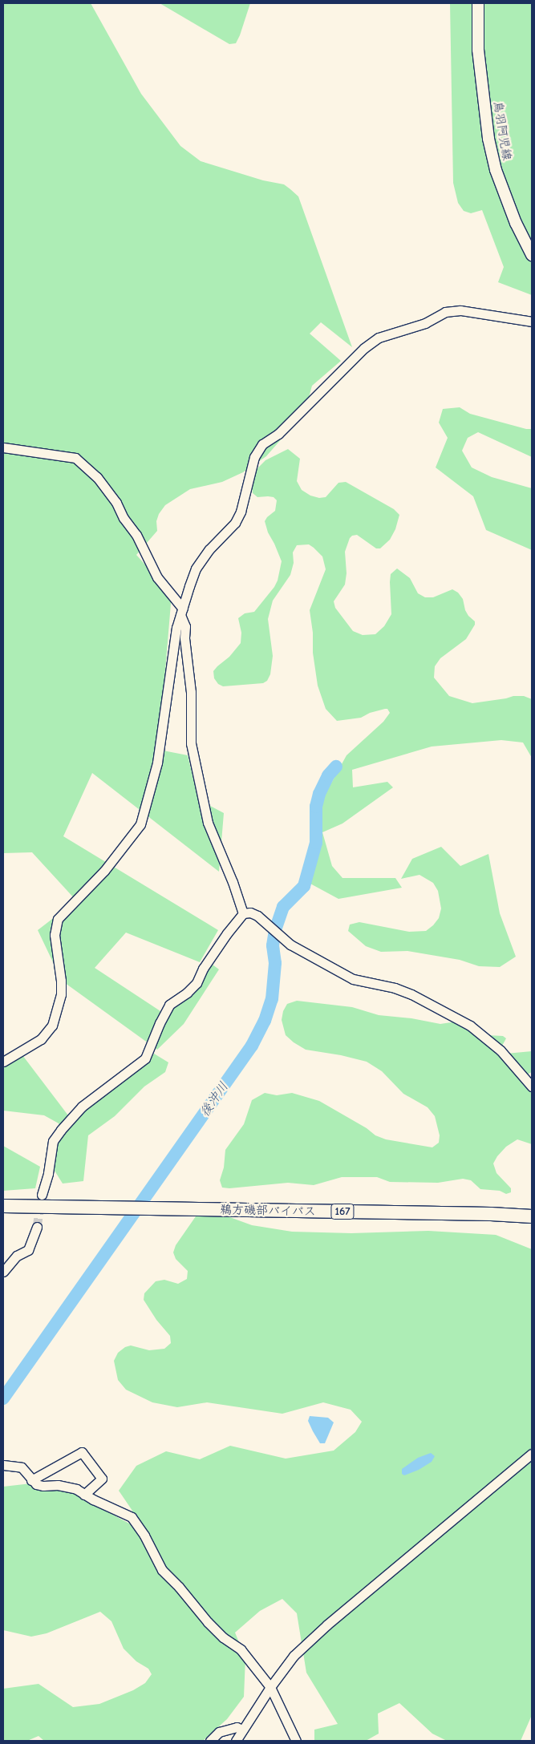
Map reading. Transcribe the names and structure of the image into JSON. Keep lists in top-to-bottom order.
{
  "streets": {
    "highway": ["鵜方磯部バイパス", "167"],
    "main road": ["鳥羽阿児線"]
  },
  "water": ["後沖川"]
}
